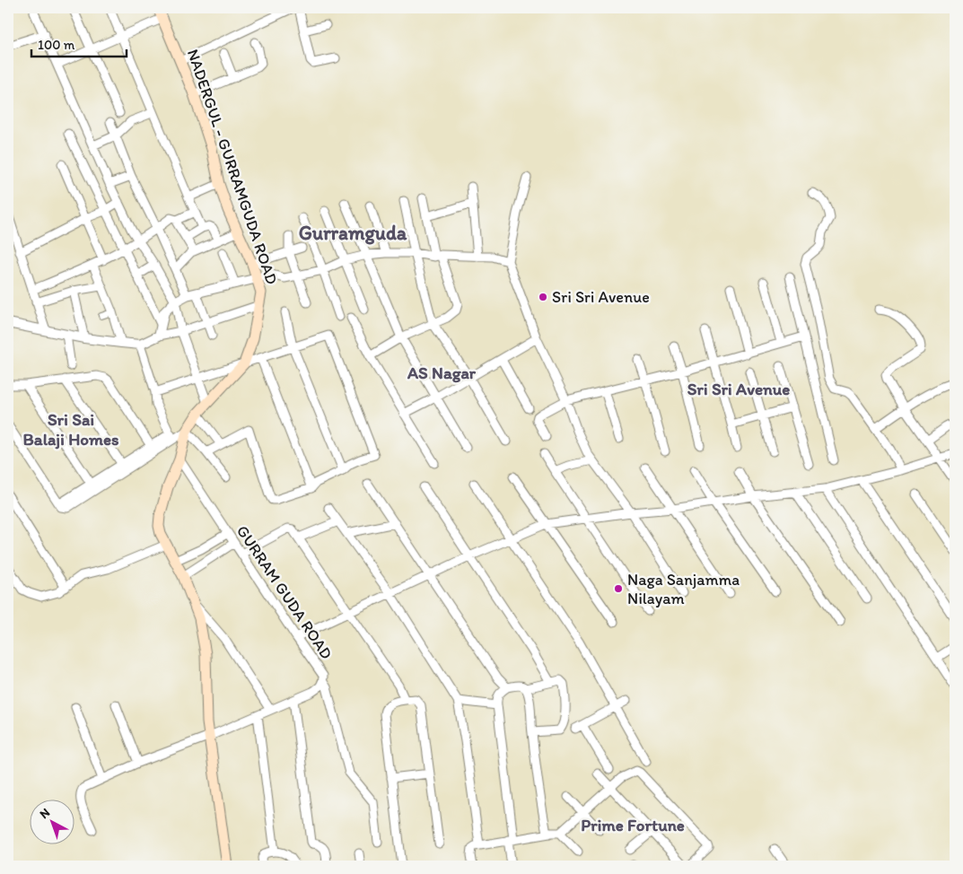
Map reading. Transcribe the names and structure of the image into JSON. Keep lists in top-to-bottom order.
{
  "streets": {
    "main road": ["NADERGUL - GURRAMGUDA ROAD"],
    "street": ["GURRAM GUDA ROAD"]
  },
  "crossings": [
    ["NADERGUL - GURRAMGUDA ROAD", "GURRAM GUDA ROAD"]
  ],
  "districts": [
    "Gurramguda",
    "AS Nagar",
    "Sri Sri Avenue",
    "Sri Sai Balaji Homes",
    "Prime Fortune"
  ],
  "places": ["Sri Sri Avenue", "Naga Sanjamma Nilayam"],
  "scale_bar": "100 m",
  "north": "top left"
}
